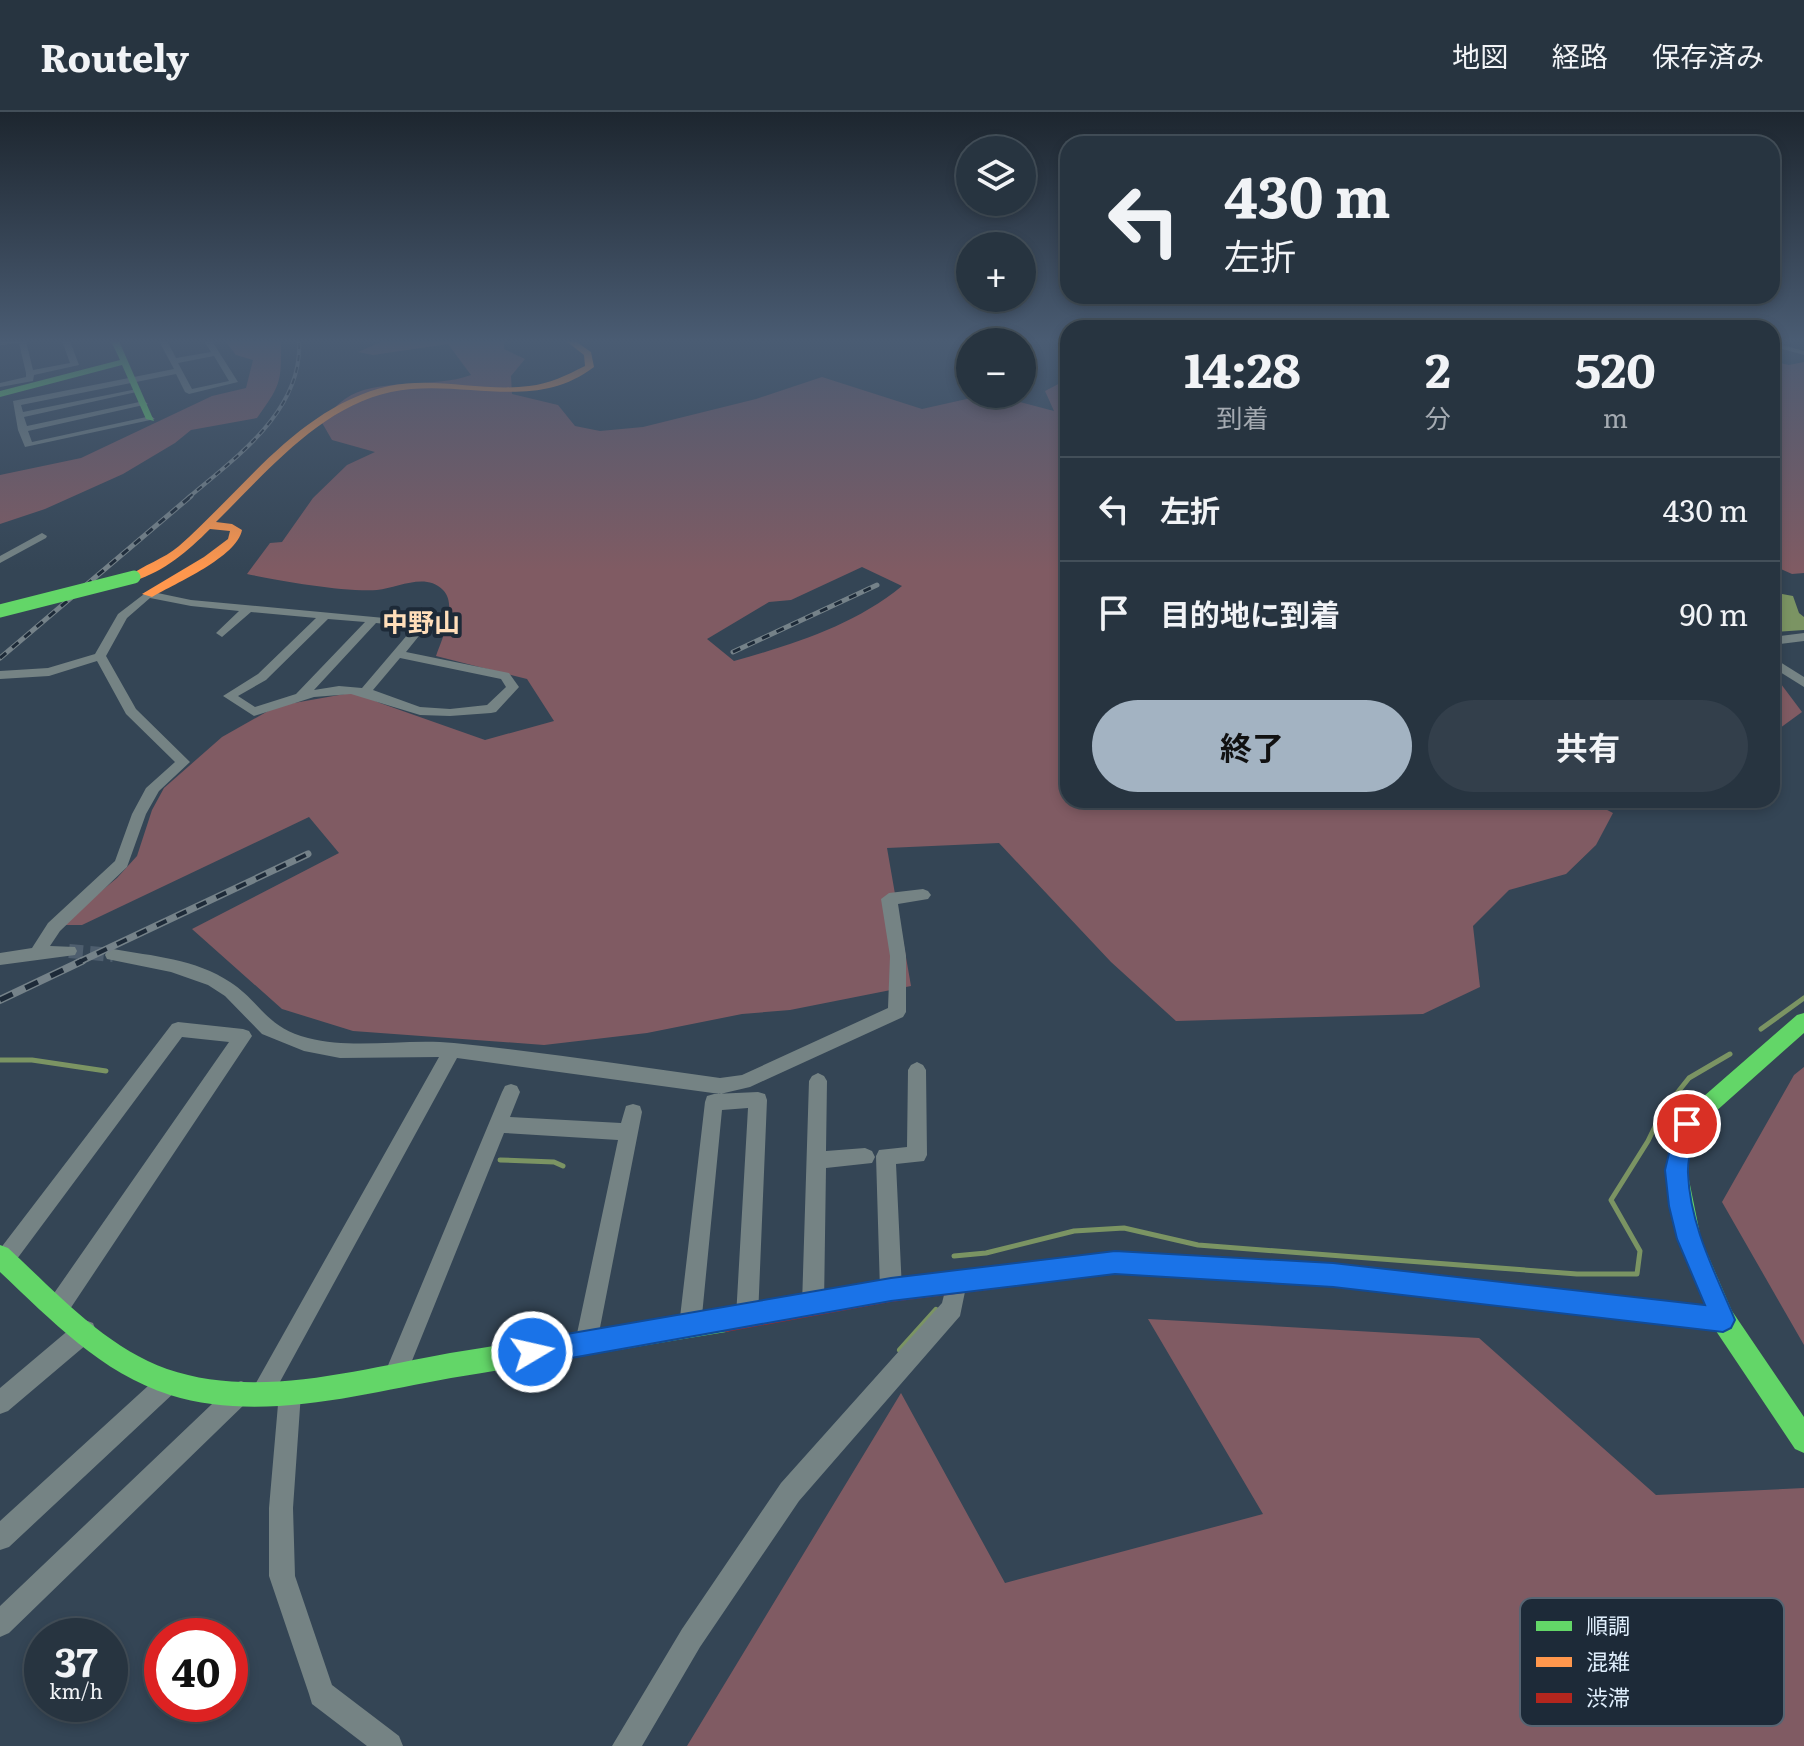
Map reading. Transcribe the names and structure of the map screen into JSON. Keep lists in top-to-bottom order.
{
  "districts": ["中野山"],
  "legend": ["順調", "混雑", "渋滞"],
  "page": {
    "header": "Routely",
    "nav": ["地図", "経路", "保存済み"],
    "map_buttons": ["+", "−"],
    "turn": ["430 m", "左折"],
    "eta": [
      "14:28",
      "到着",
      "2",
      "分",
      "520",
      "m"
    ],
    "list": [
      {
        "name": "左折",
        "value": "430 m"
      },
      {
        "name": "目的地に到着",
        "value": "90 m"
      }
    ],
    "buttons": ["終了", "共有"],
    "speed": "37 km/h",
    "limit": "40"
  }
}
